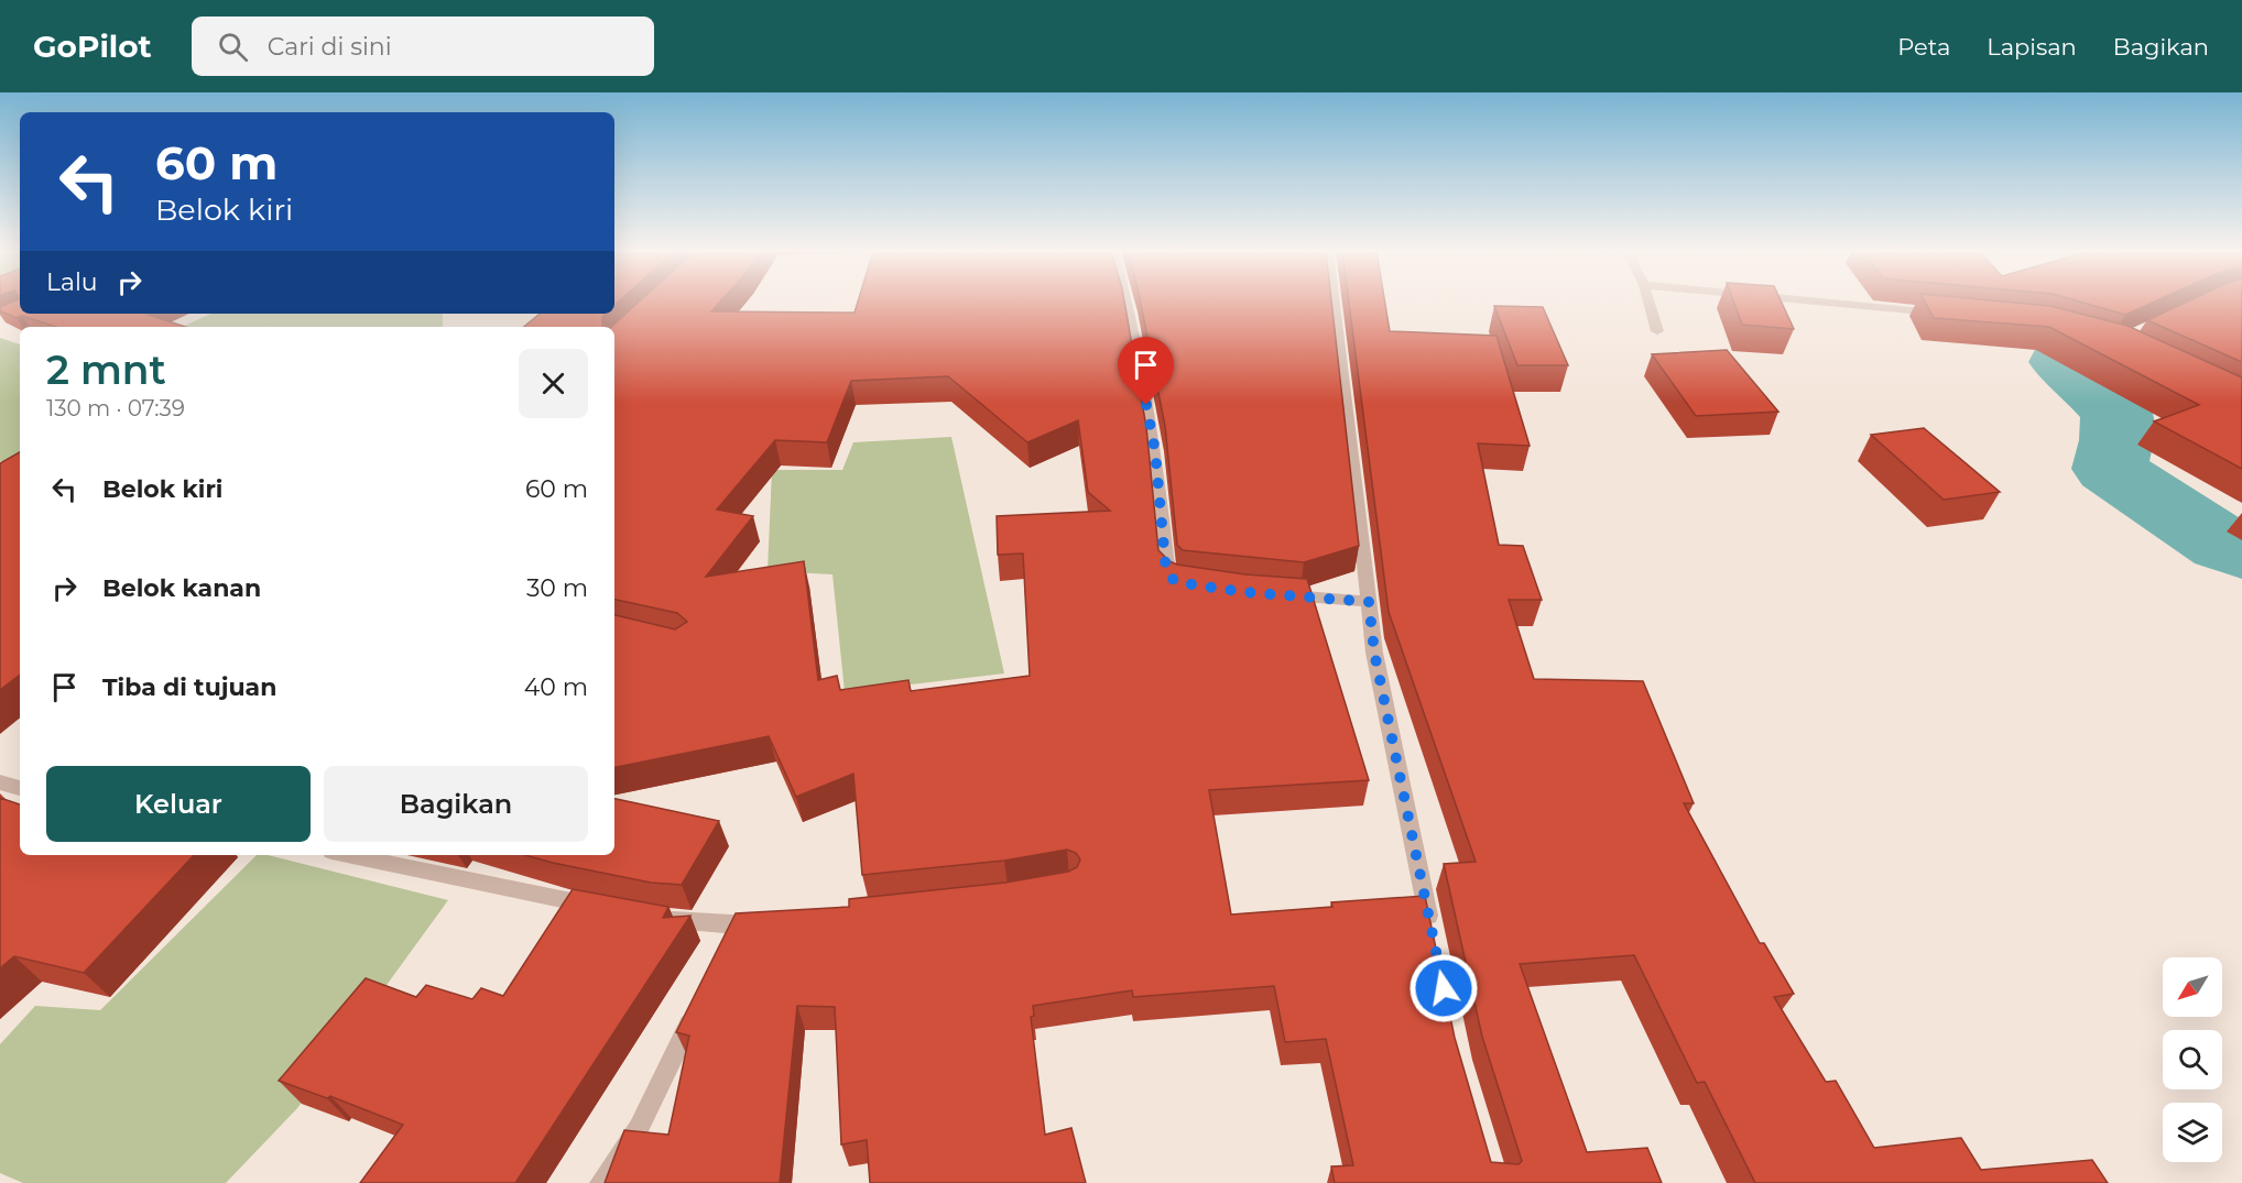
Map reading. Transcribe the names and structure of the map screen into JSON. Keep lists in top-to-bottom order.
{
  "north": "bottom left",
  "page": {
    "header": "GoPilot",
    "search": "Cari di sini",
    "nav": ["Peta", "Lapisan", "Bagikan"],
    "turn": ["60 m", "Belok kiri"],
    "then": "Lalu",
    "heading": ["2 mnt", "130 m · 07:39"],
    "list": [
      {
        "name": "Belok kiri",
        "value": "60 m"
      },
      {
        "name": "Belok kanan",
        "value": "30 m"
      },
      {
        "name": "Tiba di tujuan",
        "value": "40 m"
      }
    ],
    "buttons": ["Keluar", "Bagikan"]
  }
}
